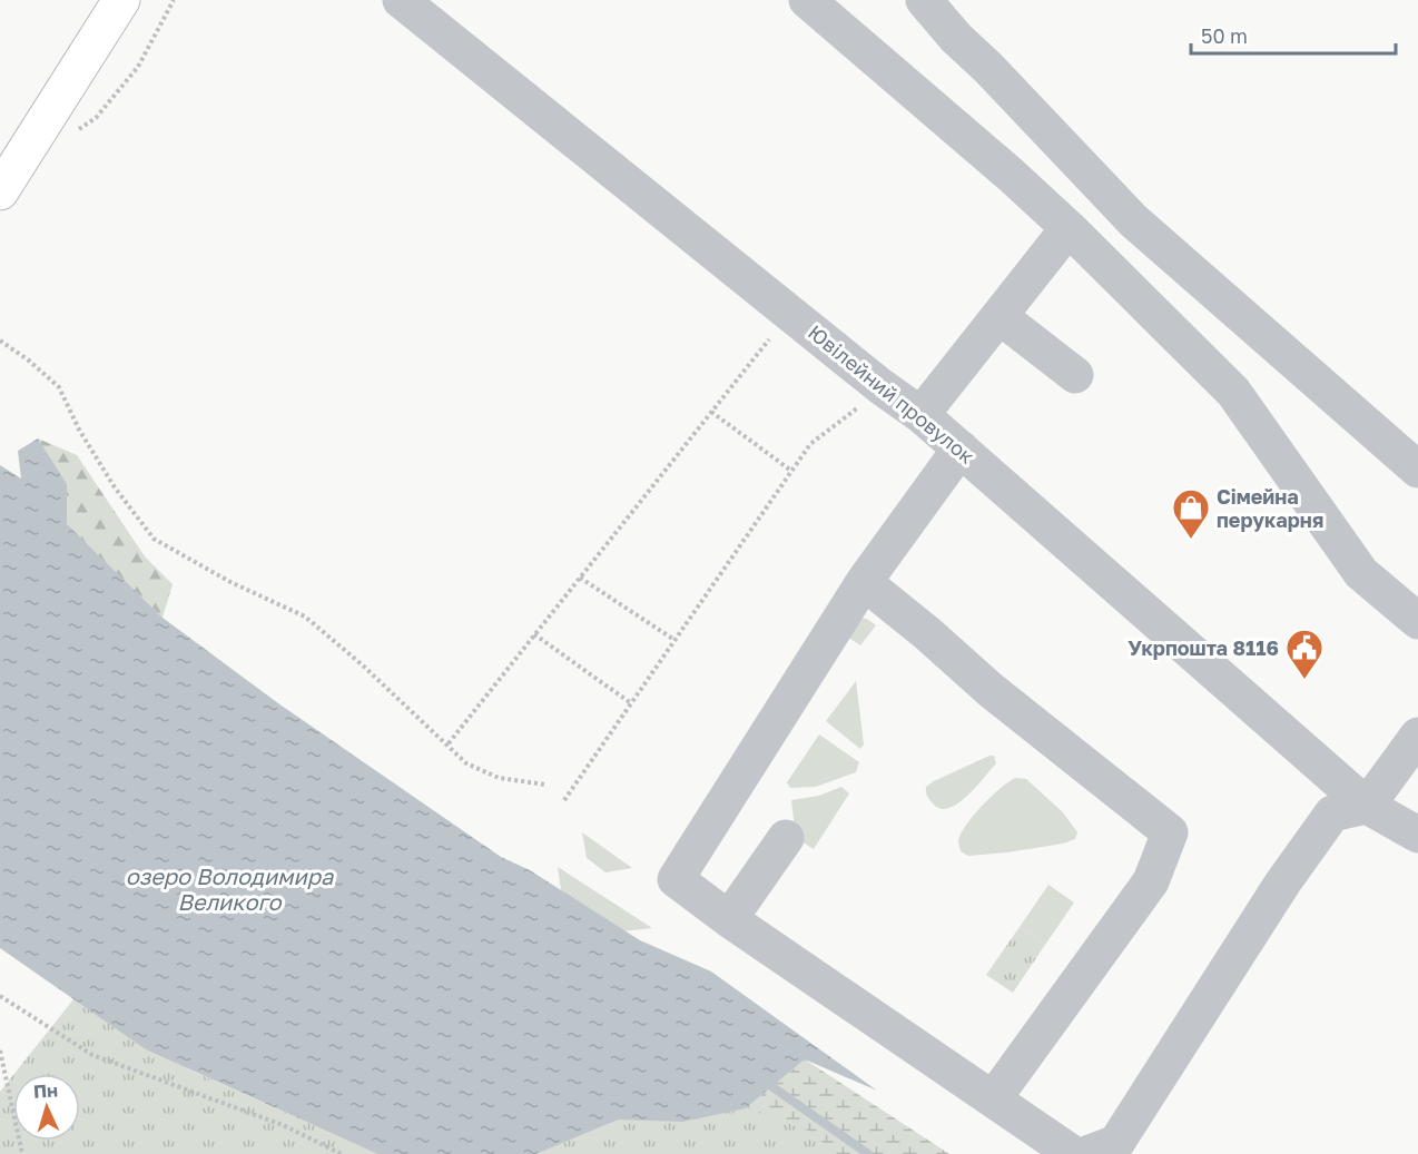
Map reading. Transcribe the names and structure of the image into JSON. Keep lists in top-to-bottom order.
{
  "streets": {
    "street": ["Ювілейний провулок"]
  },
  "water": ["озеро Володимира Великого"],
  "places": {
    "shop": ["Сімейна перукарня"],
    "public building": ["Укрпошта 8116"]
  },
  "scale_bar": "50 m",
  "north": "top"
}
